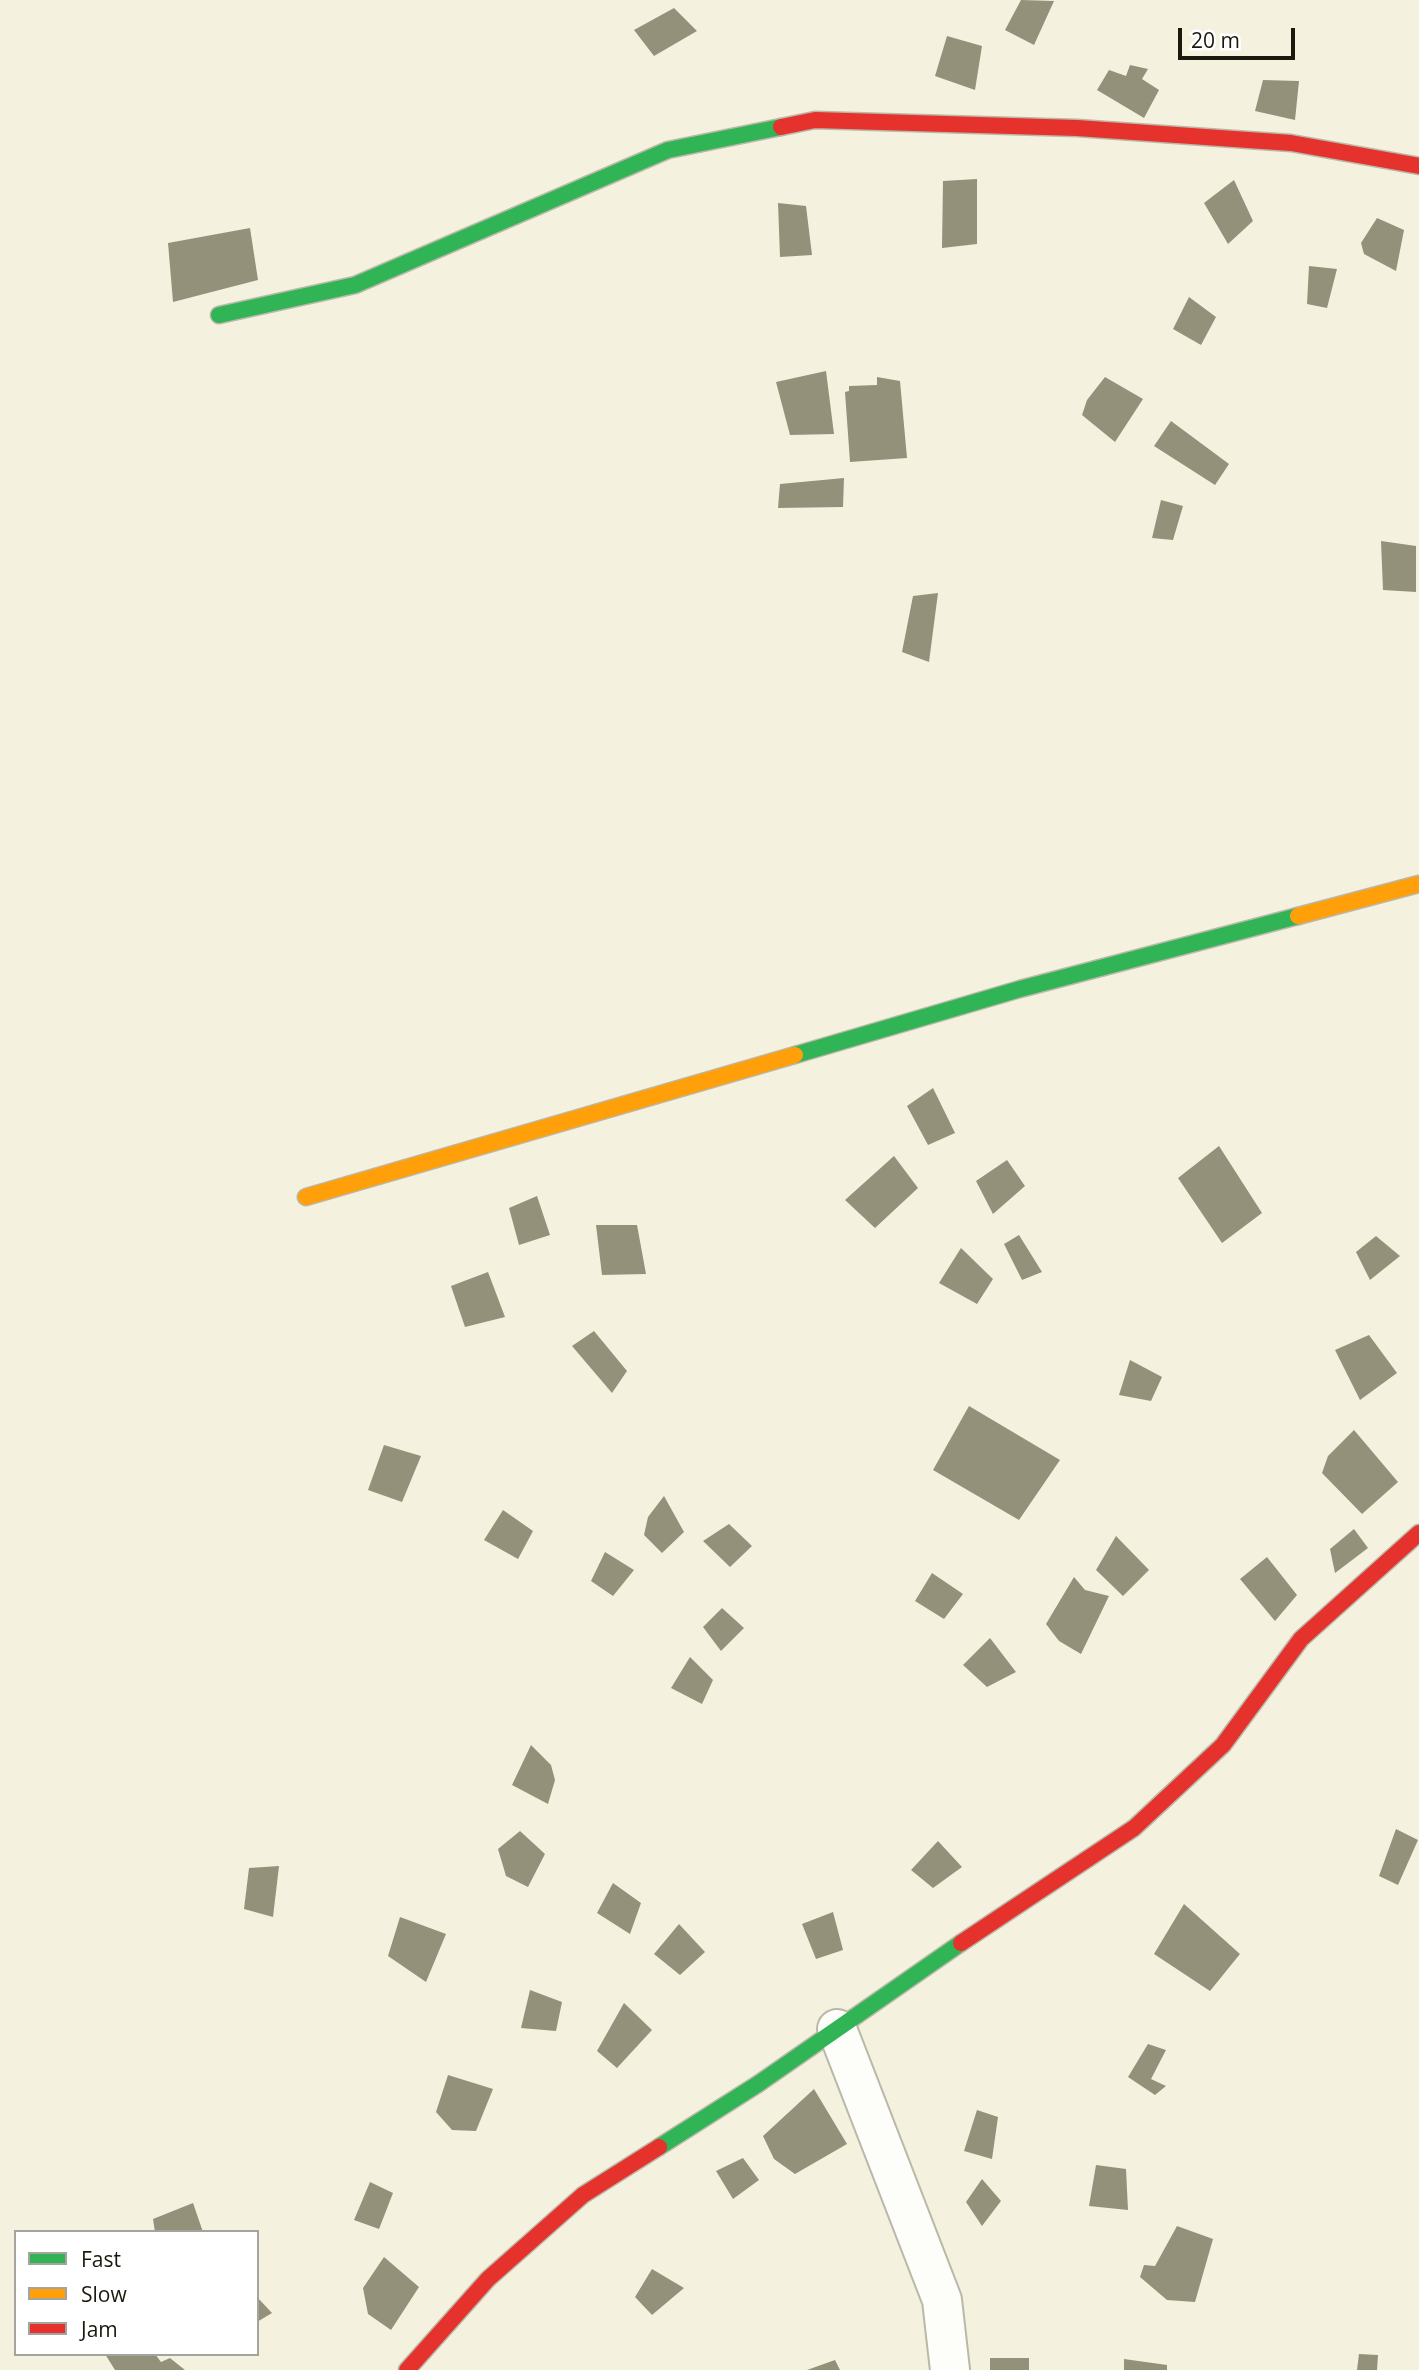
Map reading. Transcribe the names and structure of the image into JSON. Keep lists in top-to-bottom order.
{
  "legend": ["Fast", "Slow", "Jam"],
  "scale_bar": "20 m"
}
